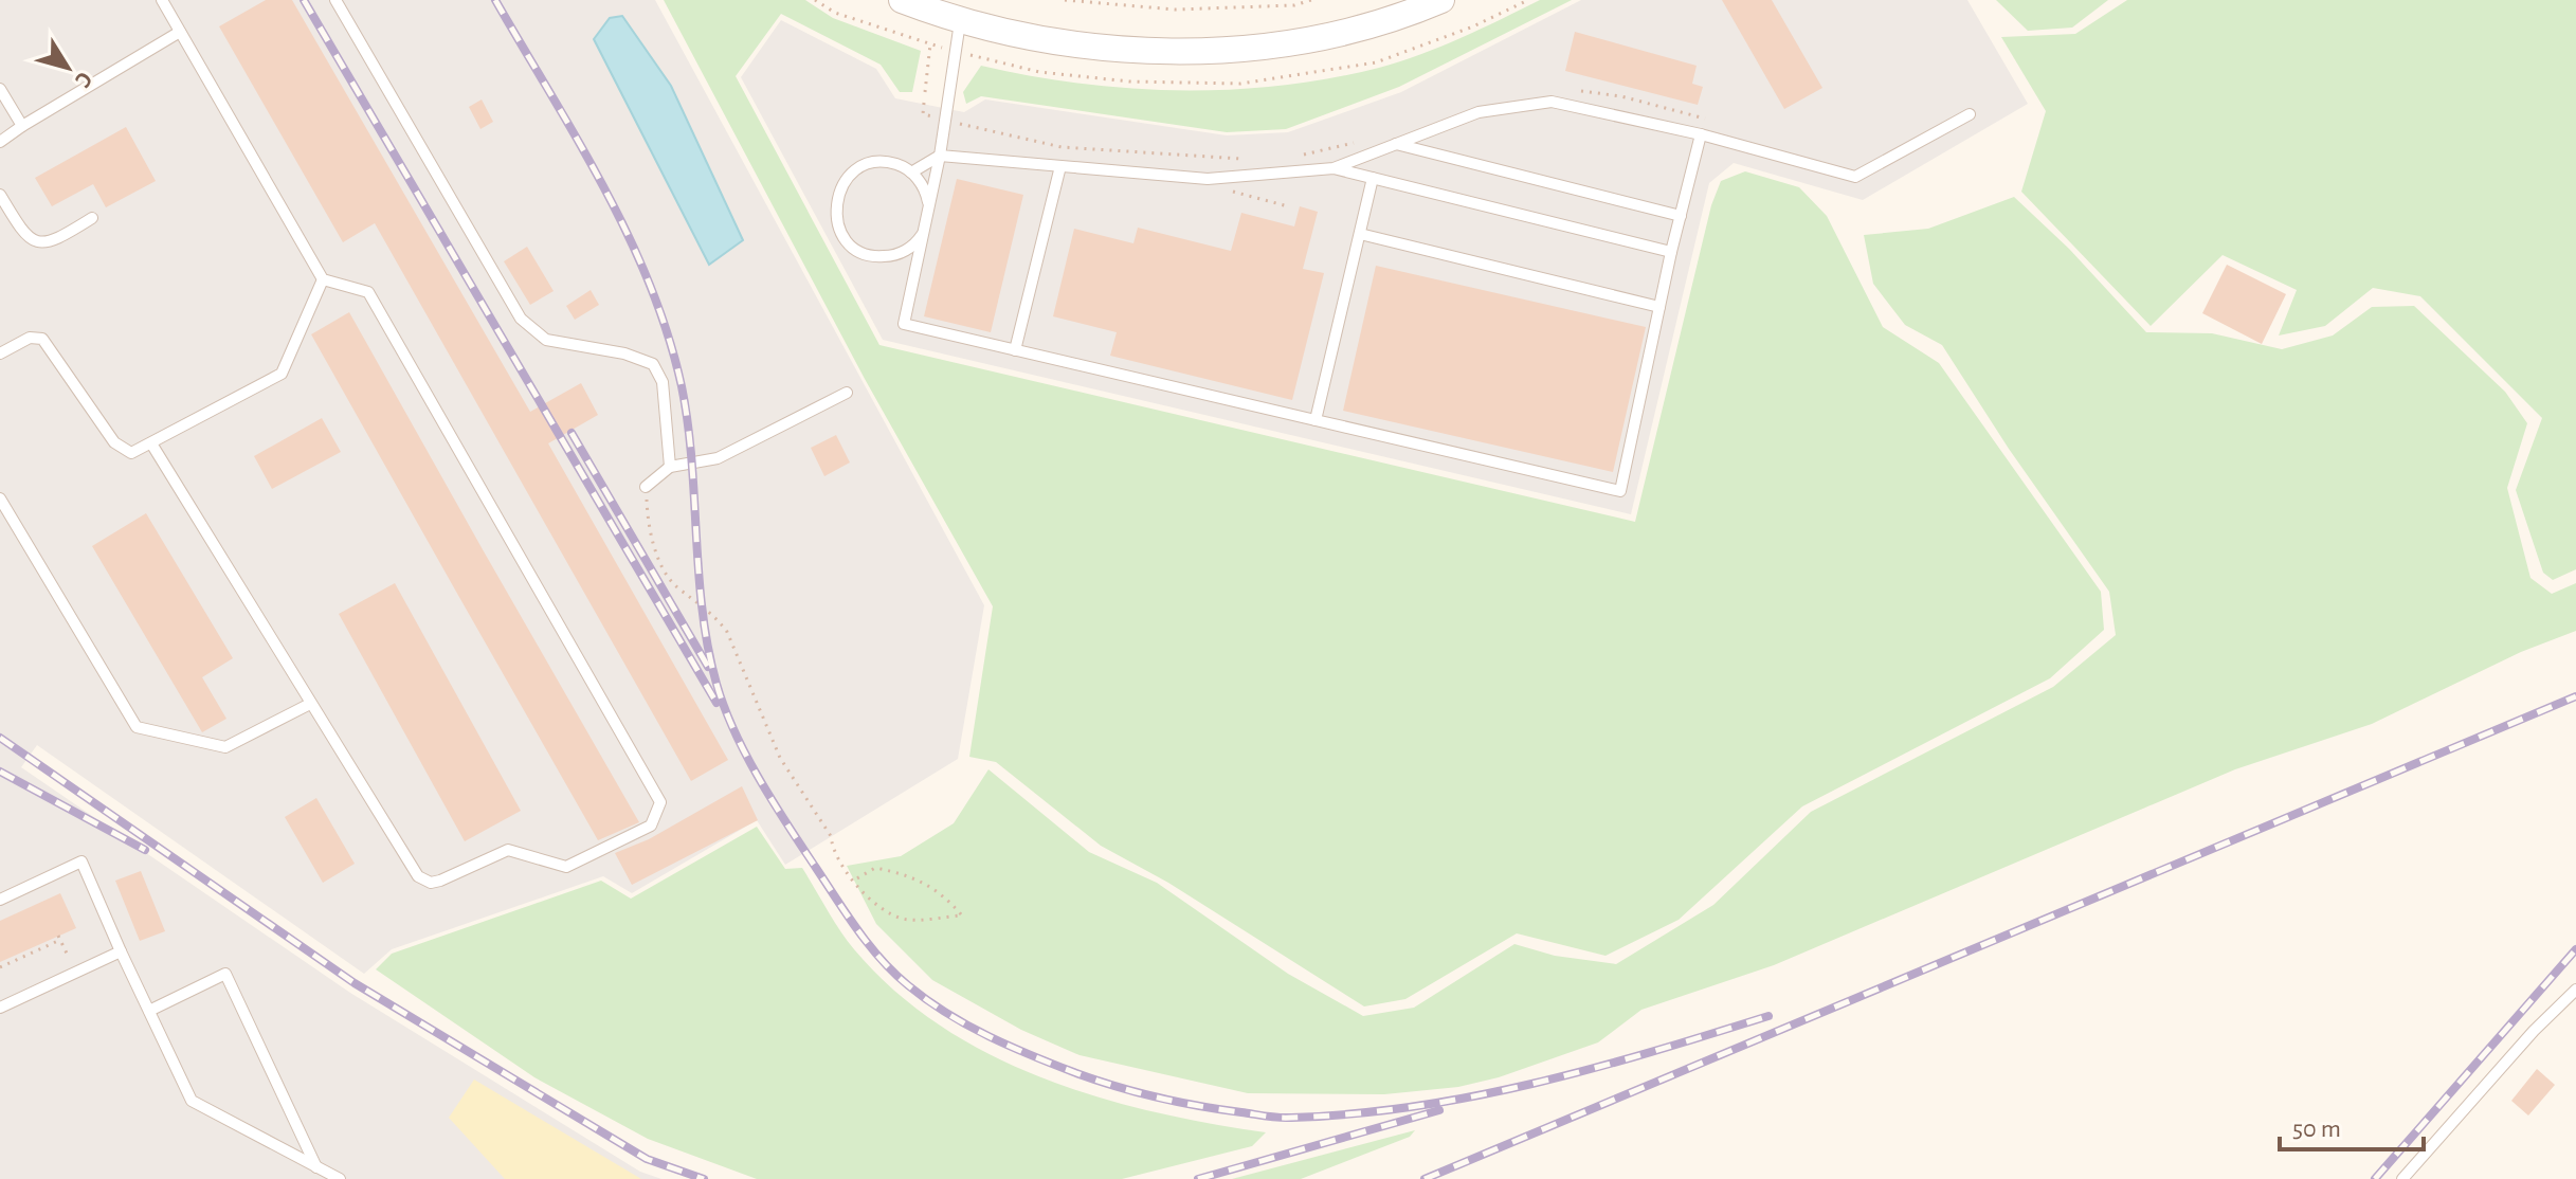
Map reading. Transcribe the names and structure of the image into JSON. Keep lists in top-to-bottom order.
{
  "scale_bar": "50 m",
  "north": "bottom right"
}
